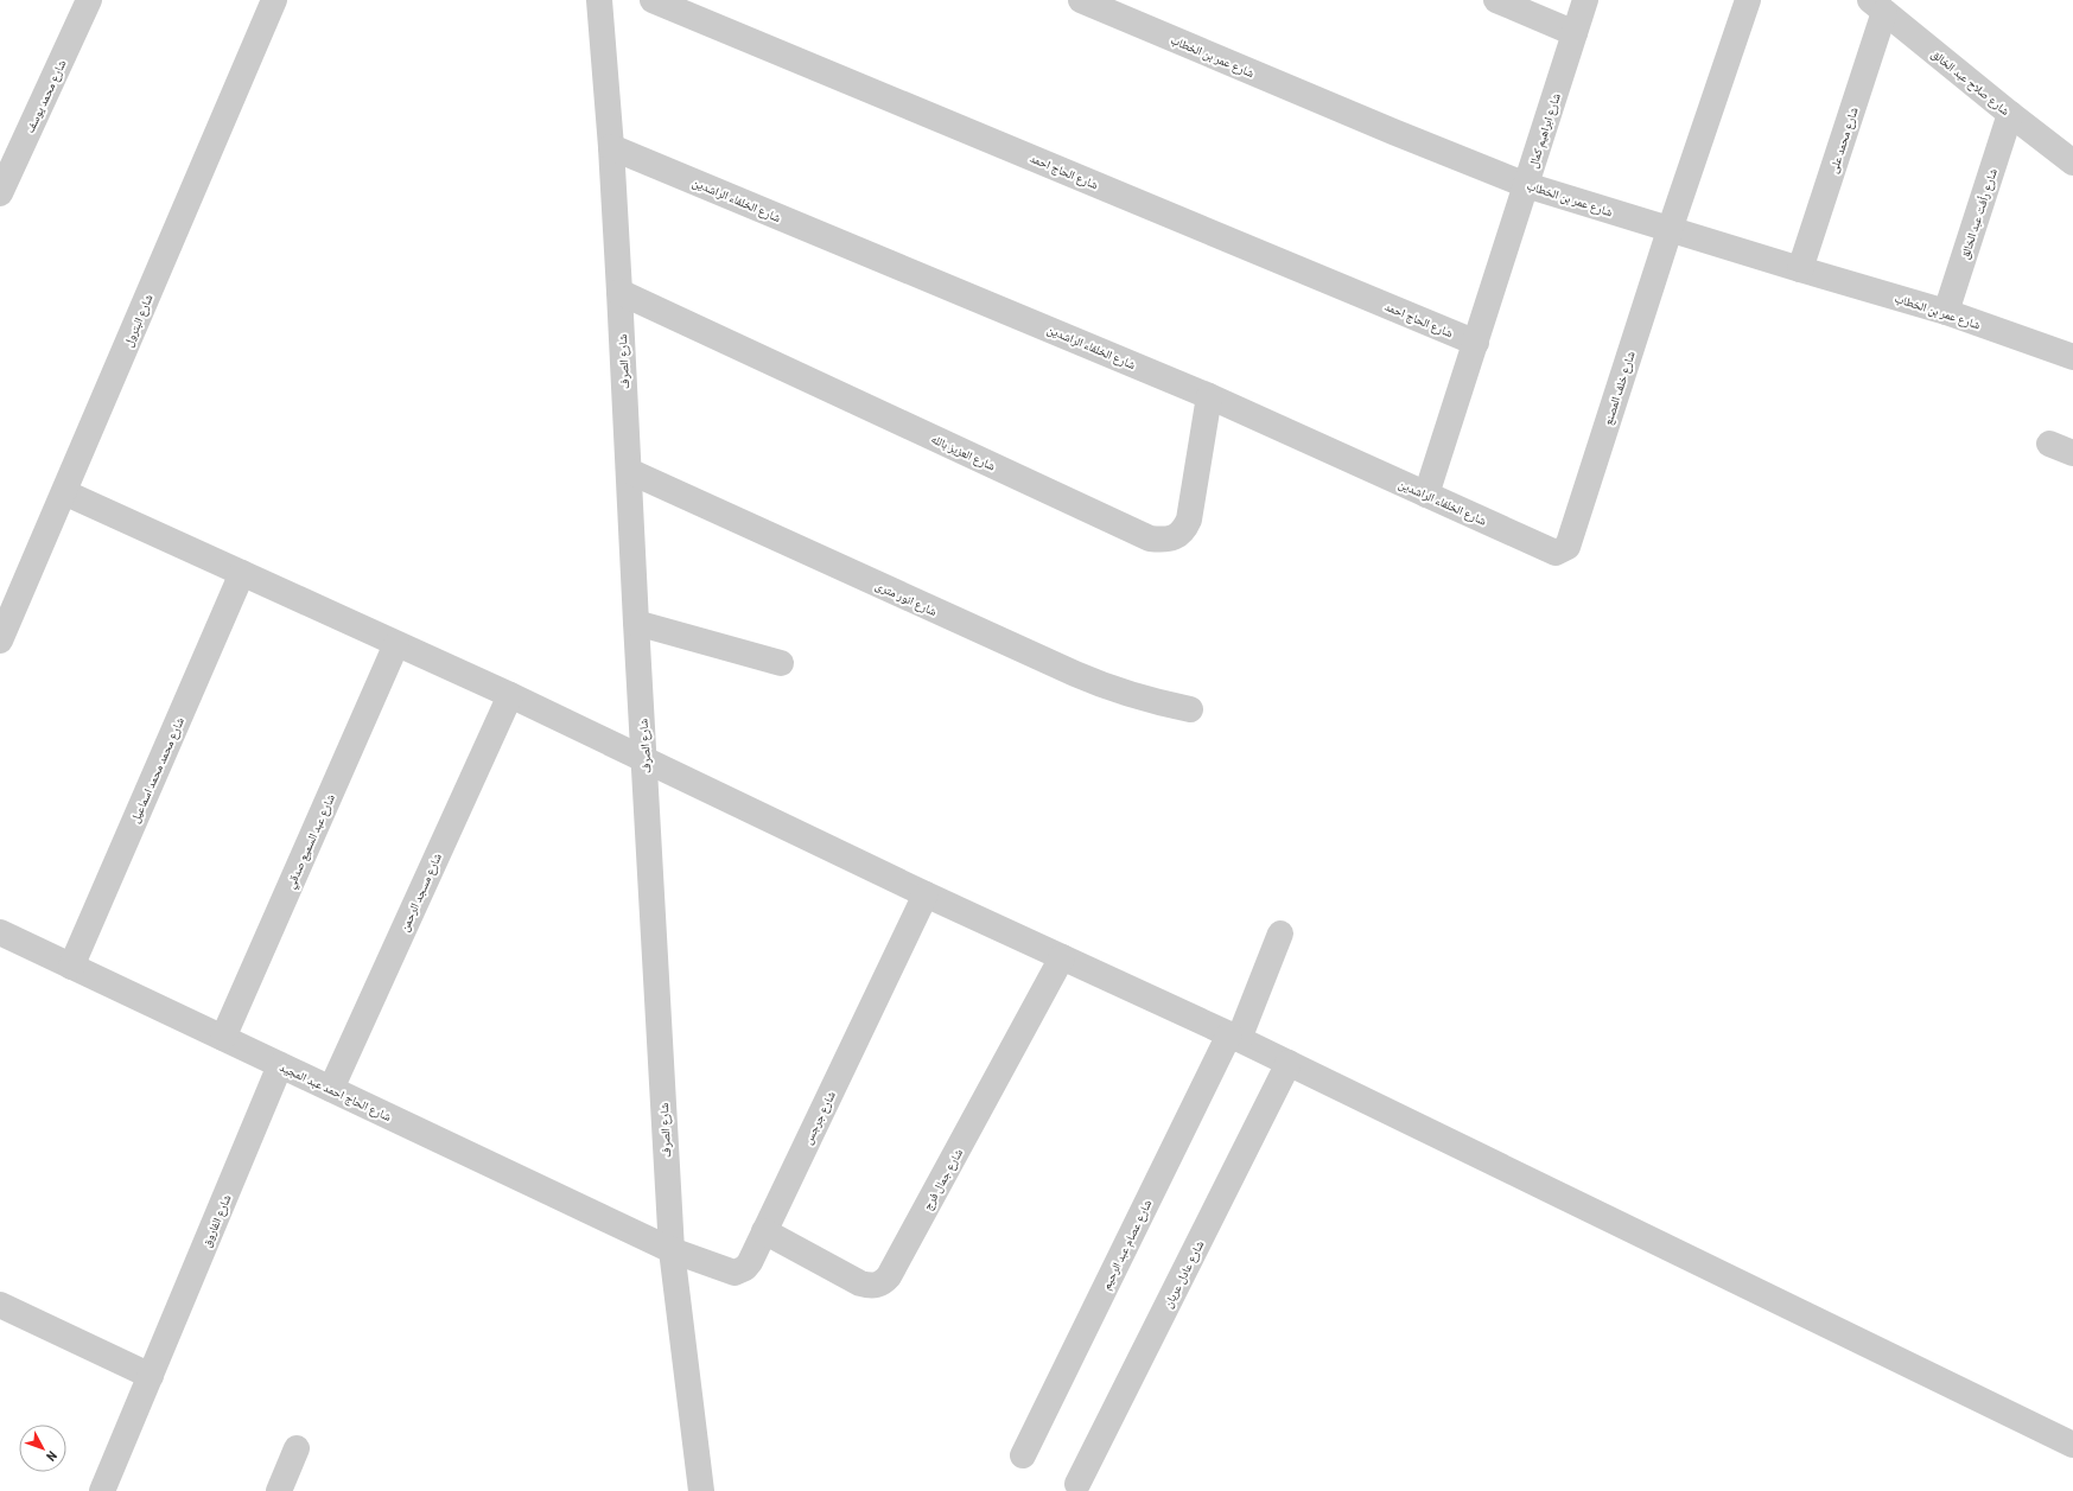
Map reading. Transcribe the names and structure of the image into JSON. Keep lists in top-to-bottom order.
{
  "streets": {
    "street": [
      "شارع عمر بن الخطاب",
      "شارع صلاح عبد الخالق",
      "شارع محمد يوسف",
      "شارع ابراهيم كمال",
      "شارع محمد على",
      "شارع الحاج احمد",
      "شارع الخلفاء الراشدين",
      "شارع رأفت عبد الخالق",
      "شارع البترول",
      "شارع الصرف",
      "شارع خلف المصنع",
      "شارع العزيز بالله",
      "شارع انور مترى",
      "شارع محمد محمد اسماعيل",
      "شارع عبد السميع صدقي",
      "شارع مسجد الرحمن",
      "شارع الحاج احمد عبد المجيد",
      "شارع جرجس",
      "شارع جمال فرج",
      "شارع الفاروق",
      "شارع عصام عبد الرحيم",
      "شارع عادل عريان"
    ]
  },
  "crossings": [
    ["شارع عمر بن الخطاب", "شارع ابراهيم كمال"],
    ["شارع عمر بن الخطاب", "شارع محمد على"],
    ["شارع عمر بن الخطاب", "شارع رأفت عبد الخالق"],
    ["شارع عمر بن الخطاب", "شارع خلف المصنع"],
    ["شارع صلاح عبد الخالق", "شارع محمد على"],
    ["شارع صلاح عبد الخالق", "شارع رأفت عبد الخالق"],
    ["شارع ابراهيم كمال", "شارع الحاج احمد"],
    ["شارع ابراهيم كمال", "شارع الخلفاء الراشدين"],
    ["شارع الخلفاء الراشدين", "شارع الصرف"],
    ["شارع الخلفاء الراشدين", "شارع خلف المصنع"],
    ["شارع الخلفاء الراشدين", "شارع العزيز بالله"],
    ["شارع الصرف", "شارع العزيز بالله"],
    ["شارع الصرف", "شارع انور مترى"],
    ["شارع الصرف", "شارع الحاج احمد عبد المجيد"],
    ["شارع الصرف", "شارع جرجس"],
    ["شارع محمد محمد اسماعيل", "شارع الحاج احمد عبد المجيد"],
    ["شارع عبد السميع صدقي", "شارع الحاج احمد عبد المجيد"],
    ["شارع مسجد الرحمن", "شارع الحاج احمد عبد المجيد"],
    ["شارع الحاج احمد عبد المجيد", "شارع جرجس"],
    ["شارع الحاج احمد عبد المجيد", "شارع الفاروق"],
    ["شارع جرجس", "شارع جمال فرج"]
  ],
  "north": "bottom right"
}
